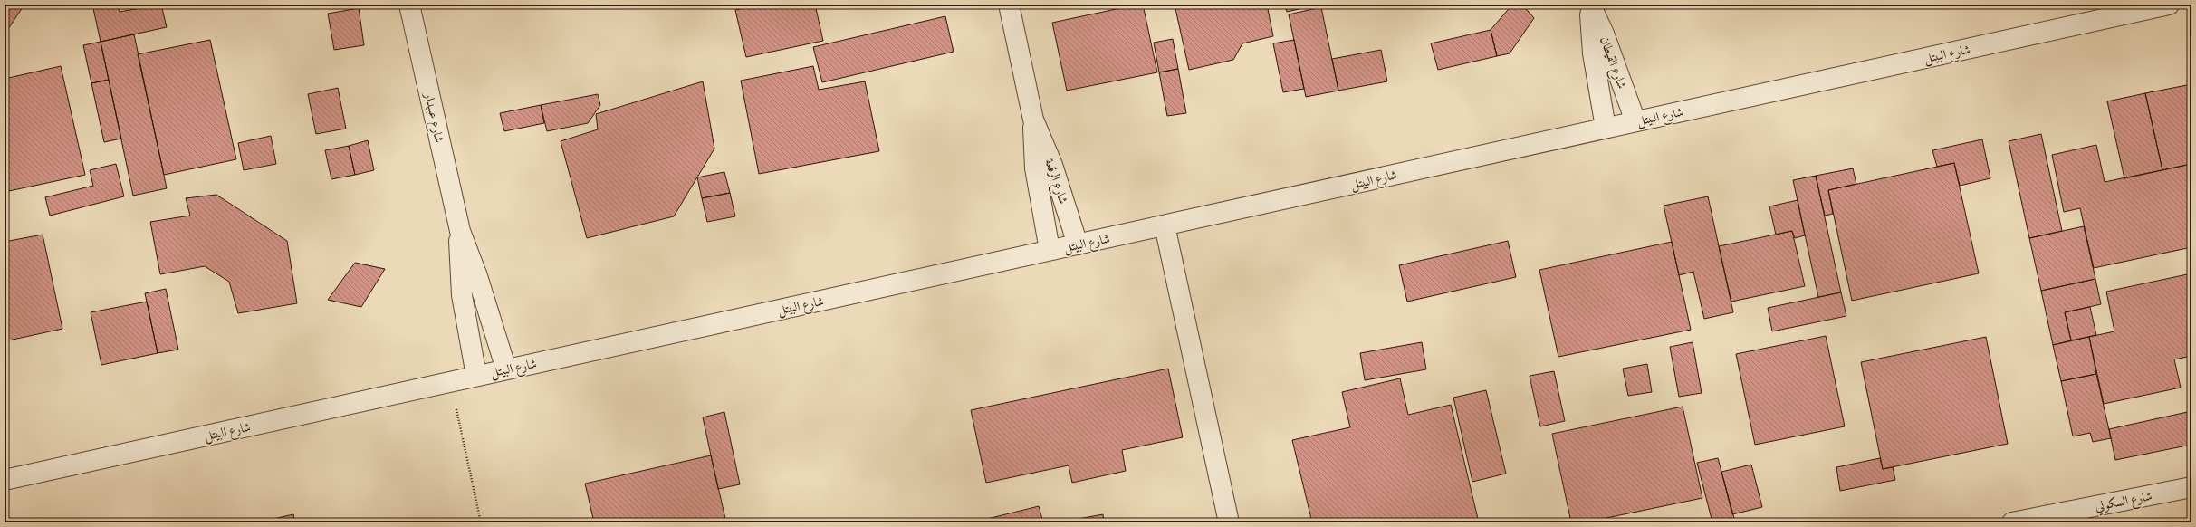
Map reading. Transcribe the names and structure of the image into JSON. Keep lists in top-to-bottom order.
{
  "streets": {
    "street": [
      "شارع البيتل",
      "شارع القيطان",
      "شارع عبيدار",
      "شارع الرقعة",
      "شارع السكوني"
    ]
  },
  "crossings": [
    ["شارع البيتل", "شارع القيطان"],
    ["شارع البيتل", "شارع عبيدار"],
    ["شارع البيتل", "شارع الرقعة"]
  ]
}
